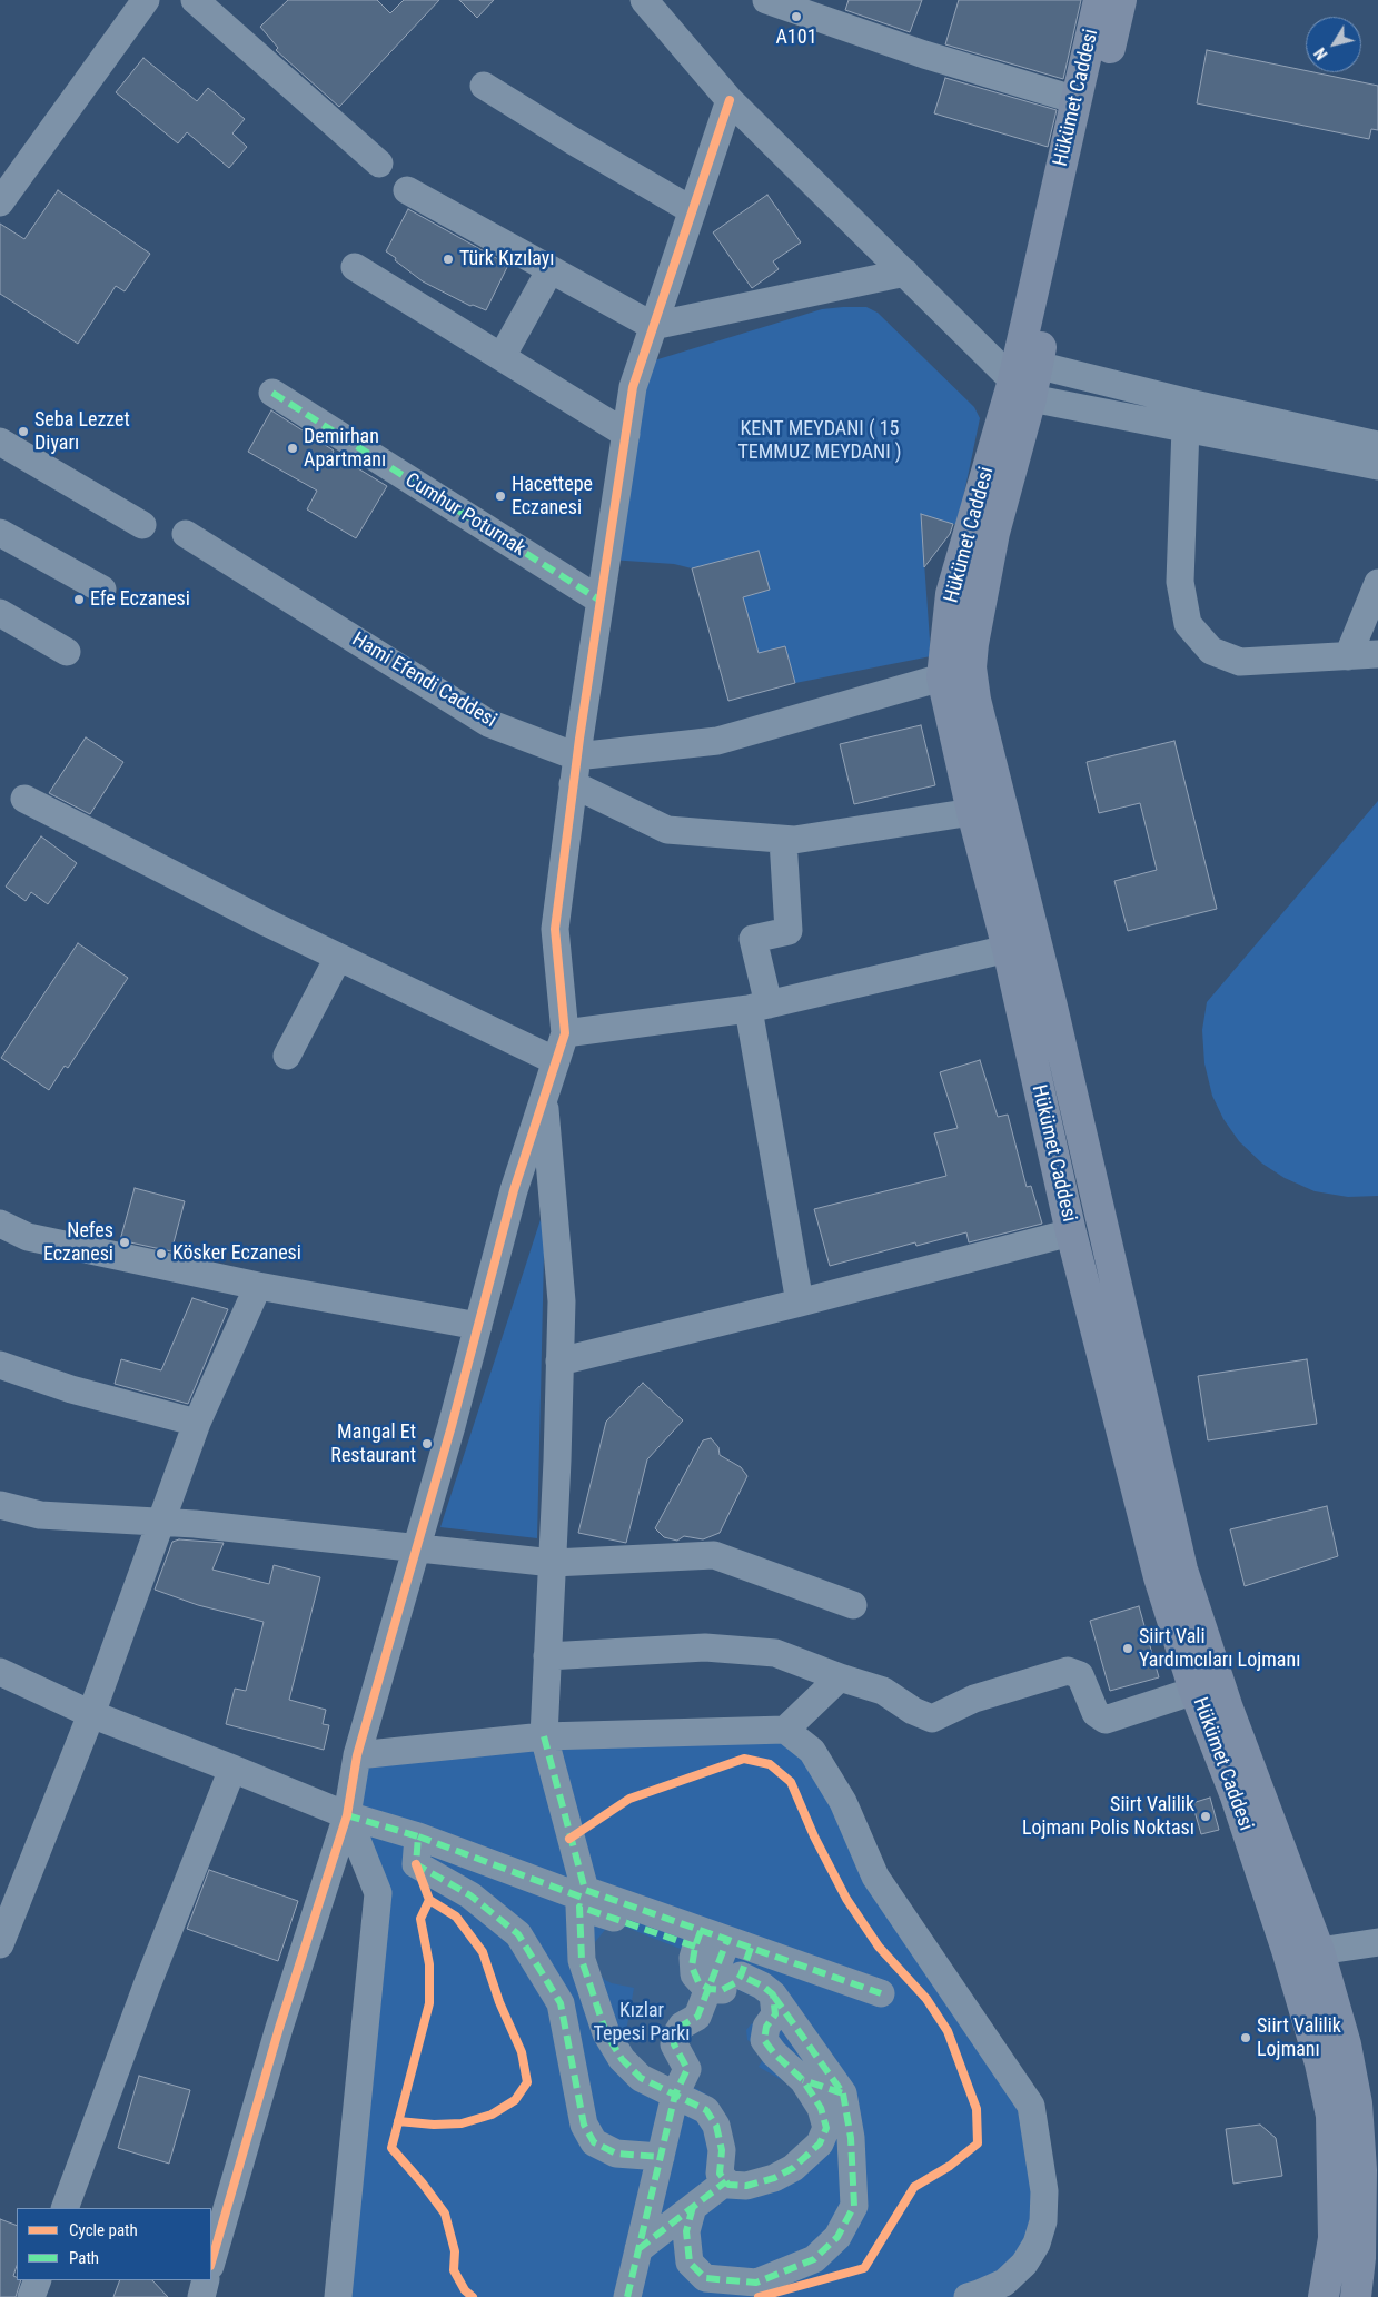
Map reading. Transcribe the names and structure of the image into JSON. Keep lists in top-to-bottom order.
{
  "streets": {
    "main road": ["Hükümet Caddesi"],
    "street": ["Cumhur Poturnak", "Hami Efendi Caddesi"]
  },
  "crossings": [
    ["Hükümet Caddesi", "Hami Efendi Caddesi"]
  ],
  "parks": ["KENT MEYDANI ( 15 TEMMUZ MEYDANI )", "Kızlar Tepesi Parkı"],
  "places": [
    "A101",
    "Türk Kızılayı",
    "Seba Lezzet Diyarı",
    "Demirhan Apartmanı",
    "Hacettepe Eczanesi",
    "Efe Eczanesi",
    "Nefes Eczanesi",
    "Kösker Eczanesi",
    "Mangal Et Restaurant",
    "Siirt Vali Yardımcıları Lojmanı",
    "Siirt Valilik Lojmanı Polis Noktası",
    "Siirt Valilik Lojmanı"
  ],
  "legend": ["Cycle path", "Path"],
  "north": "bottom left"
}
